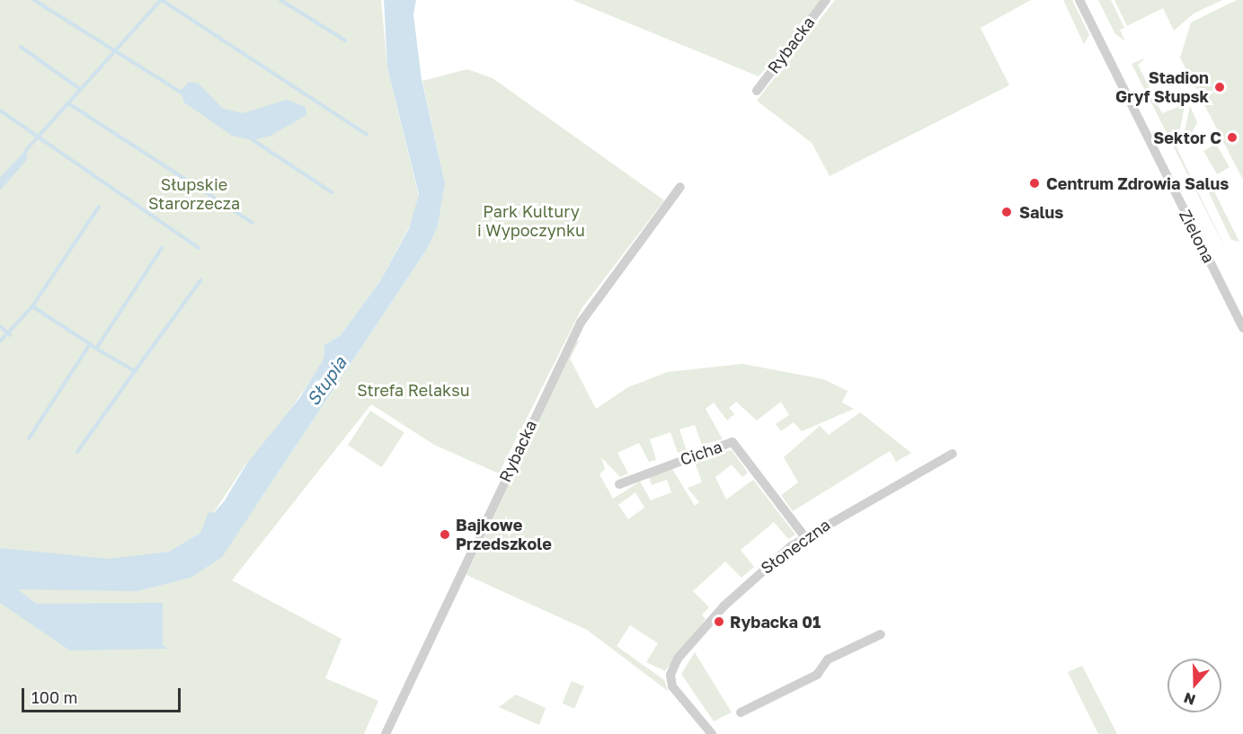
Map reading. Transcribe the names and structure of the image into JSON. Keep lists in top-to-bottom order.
{
  "streets": {
    "street": [
      "Rybacka",
      "Zielona",
      "Cicha",
      "Słoneczna"
    ]
  },
  "crossings": [
    ["Cicha", "Słoneczna"]
  ],
  "water": ["Słupia"],
  "parks": ["Słupskie Starorzecza", "Park Kultury i Wypoczynku", "Strefa Relaksu"],
  "places": [
    "Stadion Gryf Słupsk",
    "Sektor C",
    "Centrum Zdrowia Salus",
    "Salus",
    "Bajkowe Przedszkole",
    "Rybacka 01"
  ],
  "scale_bar": "100 m",
  "north": "bottom"
}
